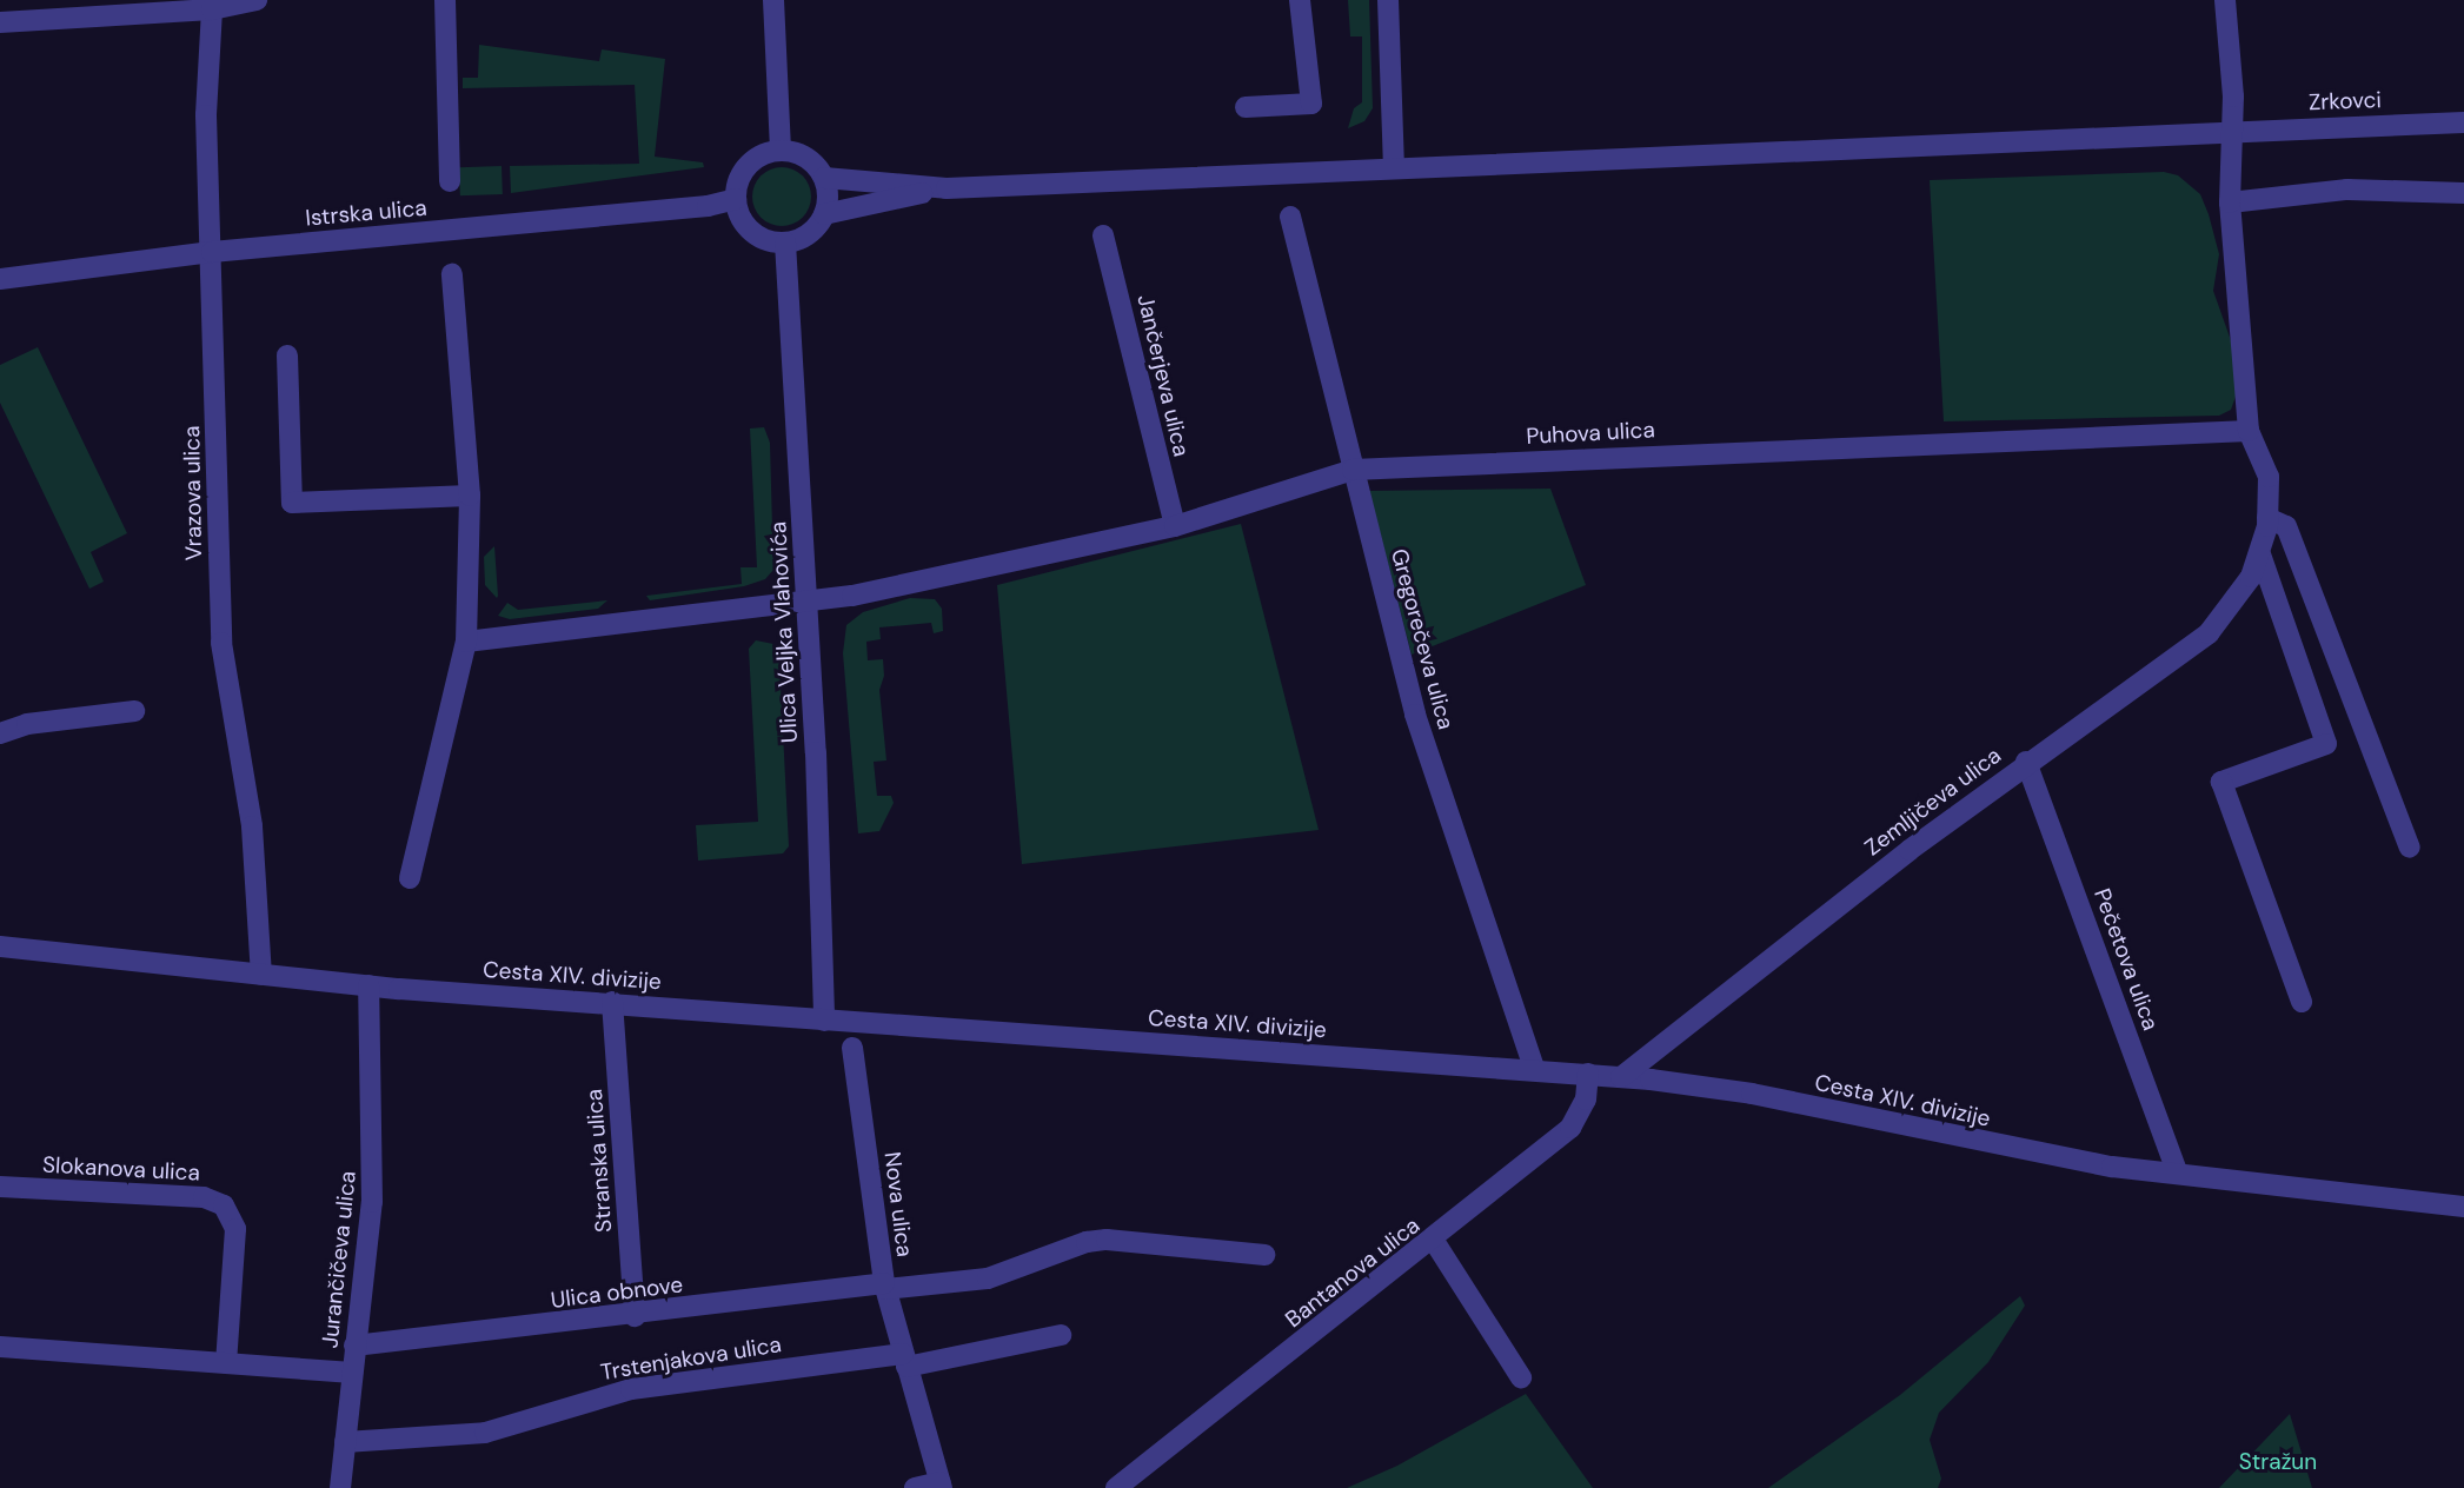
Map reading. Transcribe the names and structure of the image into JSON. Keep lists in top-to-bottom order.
{
  "streets": {
    "street": [
      "Zrkovci",
      "Istrska ulica",
      "Jančerjeva ulica",
      "Puhova ulica",
      "Vrazova ulica",
      "Ulica Veljka Vlahovića",
      "Gregorečeva ulica",
      "Zemljičeva ulica",
      "Pečetova ulica",
      "Cesta XIV. divizije",
      "Stranska ulica",
      "Slokanova ulica",
      "Nova ulica",
      "Jurančičeva ulica",
      "Bantanova ulica",
      "Ulica obnove",
      "Trstenjakova ulica"
    ]
  },
  "crossings": [
    ["Zrkovci", "Zemljičeva ulica"],
    ["Istrska ulica", "Vrazova ulica"],
    ["Istrska ulica", "Ulica Veljka Vlahovića"],
    ["Jančerjeva ulica", "Puhova ulica"],
    ["Puhova ulica", "Ulica Veljka Vlahovića"],
    ["Puhova ulica", "Gregorečeva ulica"],
    ["Puhova ulica", "Zemljičeva ulica"],
    ["Vrazova ulica", "Cesta XIV. divizije"],
    ["Ulica Veljka Vlahovića", "Cesta XIV. divizije"],
    ["Gregorečeva ulica", "Cesta XIV. divizije"],
    ["Zemljičeva ulica", "Pečetova ulica"],
    ["Zemljičeva ulica", "Cesta XIV. divizije"],
    ["Pečetova ulica", "Cesta XIV. divizije"],
    ["Cesta XIV. divizije", "Stranska ulica"],
    ["Cesta XIV. divizije", "Jurančičeva ulica"],
    ["Cesta XIV. divizije", "Bantanova ulica"],
    ["Stranska ulica", "Ulica obnove"],
    ["Nova ulica", "Ulica obnove"],
    ["Nova ulica", "Trstenjakova ulica"],
    ["Jurančičeva ulica", "Ulica obnove"],
    ["Jurančičeva ulica", "Trstenjakova ulica"]
  ],
  "parks": ["Stražun"]
}
